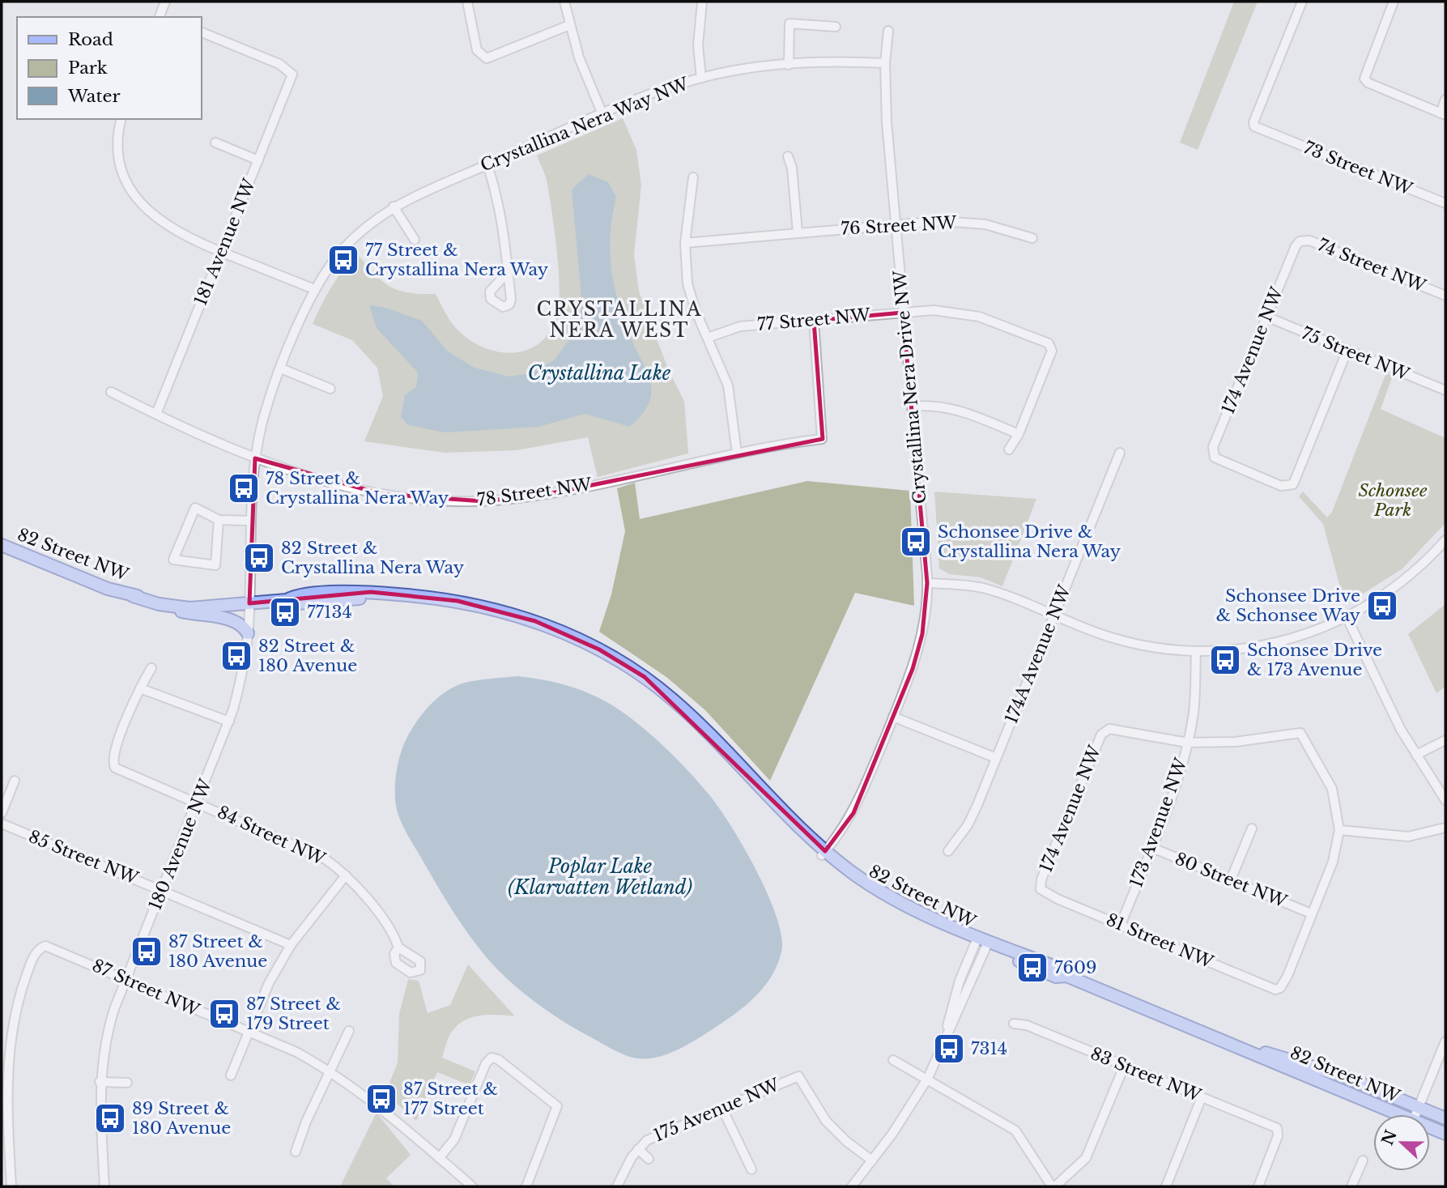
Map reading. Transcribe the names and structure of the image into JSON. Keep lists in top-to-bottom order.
{
  "streets": {
    "main road": ["82 Street NW"],
    "street": [
      "Crystallina Nera Way NW",
      "73 Street NW",
      "76 Street NW",
      "181 Avenue NW",
      "74 Street NW",
      "77 Street NW",
      "174 Avenue NW",
      "75 Street NW",
      "Crystallina Nera Drive NW",
      "78 Street NW",
      "174A Avenue NW",
      "173 Avenue NW",
      "84 Street NW",
      "180 Avenue NW",
      "85 Street NW",
      "80 Street NW",
      "81 Street NW",
      "87 Street NW",
      "83 Street NW",
      "175 Avenue NW"
    ]
  },
  "crossings": [
    ["Crystallina Nera Way NW", "Crystallina Nera Drive NW"],
    ["Crystallina Nera Way NW", "78 Street NW"],
    ["Crystallina Nera Way NW", "82 Street NW"],
    ["Crystallina Nera Way NW", "180 Avenue NW"],
    ["76 Street NW", "Crystallina Nera Drive NW"],
    ["181 Avenue NW", "78 Street NW"],
    ["74 Street NW", "174 Avenue NW"],
    ["77 Street NW", "Crystallina Nera Drive NW"],
    ["77 Street NW", "78 Street NW"],
    ["174 Avenue NW", "75 Street NW"],
    ["174 Avenue NW", "173 Avenue NW"],
    ["174 Avenue NW", "81 Street NW"],
    ["Crystallina Nera Drive NW", "82 Street NW"],
    ["82 Street NW", "180 Avenue NW"],
    ["173 Avenue NW", "80 Street NW"],
    ["173 Avenue NW", "81 Street NW"],
    ["84 Street NW", "180 Avenue NW"],
    ["180 Avenue NW", "85 Street NW"],
    ["180 Avenue NW", "87 Street NW"],
    ["80 Street NW", "81 Street NW"]
  ],
  "districts": ["CRYSTALLINA NERA WEST"],
  "water": ["Crystallina Lake", "Poplar Lake (Klarvatten Wetland)"],
  "parks": ["Schonsee Park"],
  "places": {
    "bus stop": [
      "77 Street & Crystallina Nera Way",
      "78 Street & Crystallina Nera Way",
      "Schonsee Drive & Crystallina Nera Way",
      "82 Street & Crystallina Nera Way",
      "Schonsee Drive & Schonsee Way",
      "77134",
      "82 Street & 180 Avenue",
      "Schonsee Drive & 173 Avenue",
      "87 Street & 180 Avenue",
      "7609",
      "87 Street & 179 Street",
      "7314",
      "87 Street & 177 Street",
      "89 Street & 180 Avenue"
    ]
  },
  "legend": ["Road", "Park", "Water"],
  "north": "left"
}
